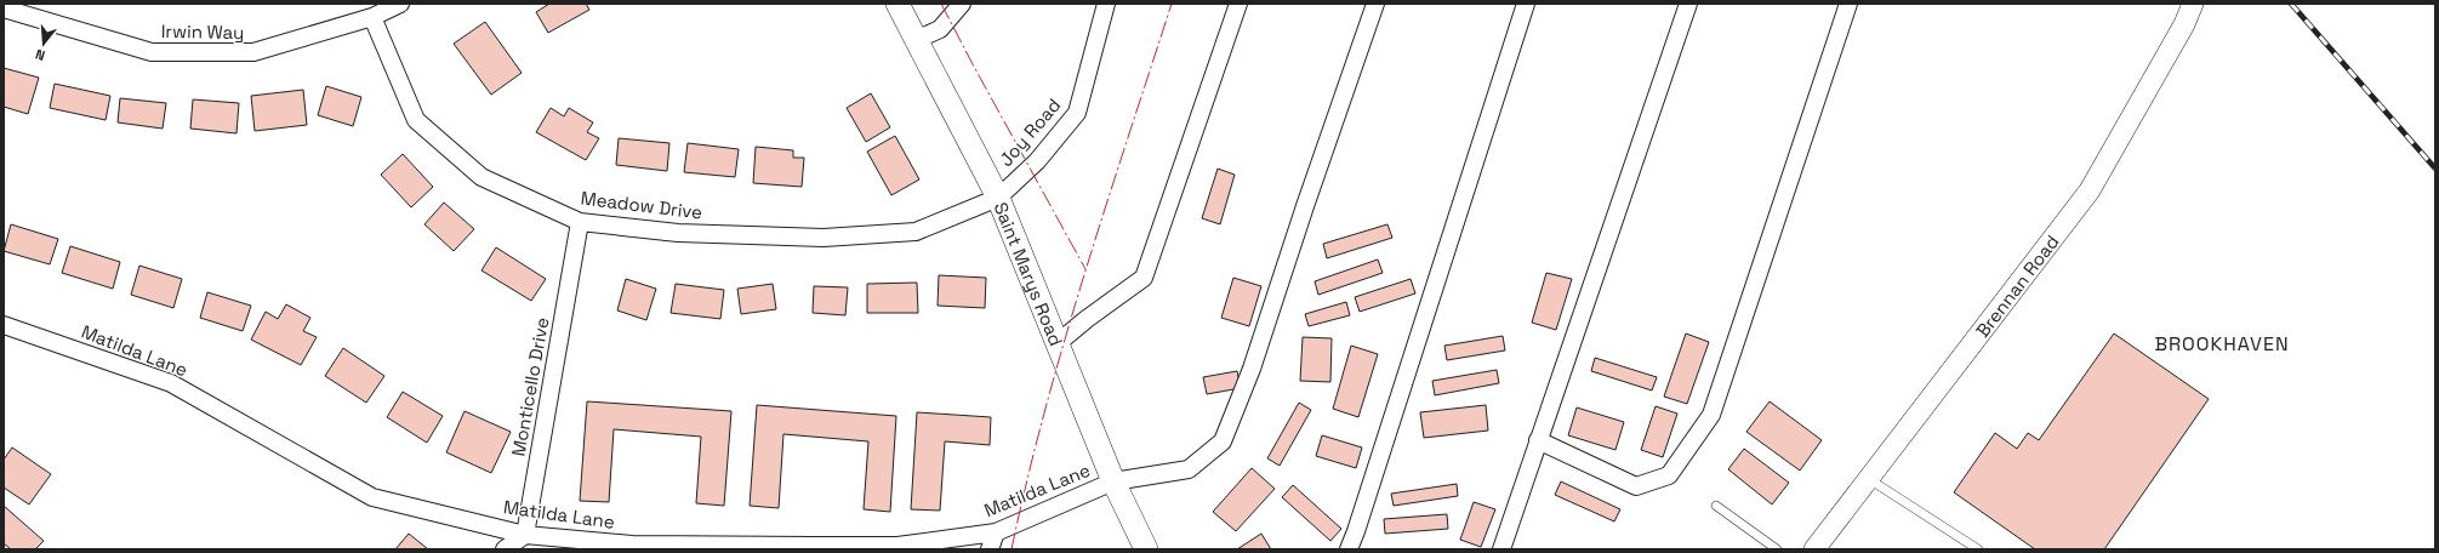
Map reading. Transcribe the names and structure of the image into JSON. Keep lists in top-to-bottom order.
{
  "streets": {
    "main road": ["Saint Marys Road"],
    "street": [
      "Irwin Way",
      "Joy Road",
      "Meadow Drive",
      "Brennan Road",
      "Matilda Lane",
      "Monticello Drive"
    ]
  },
  "crossings": [
    ["Irwin Way", "Meadow Drive"],
    ["Joy Road", "Meadow Drive"],
    ["Joy Road", "Saint Marys Road"],
    ["Meadow Drive", "Saint Marys Road"],
    ["Meadow Drive", "Monticello Drive"],
    ["Saint Marys Road", "Matilda Lane"],
    ["Matilda Lane", "Monticello Drive"]
  ],
  "districts": ["BROOKHAVEN"],
  "north": "bottom"
}
